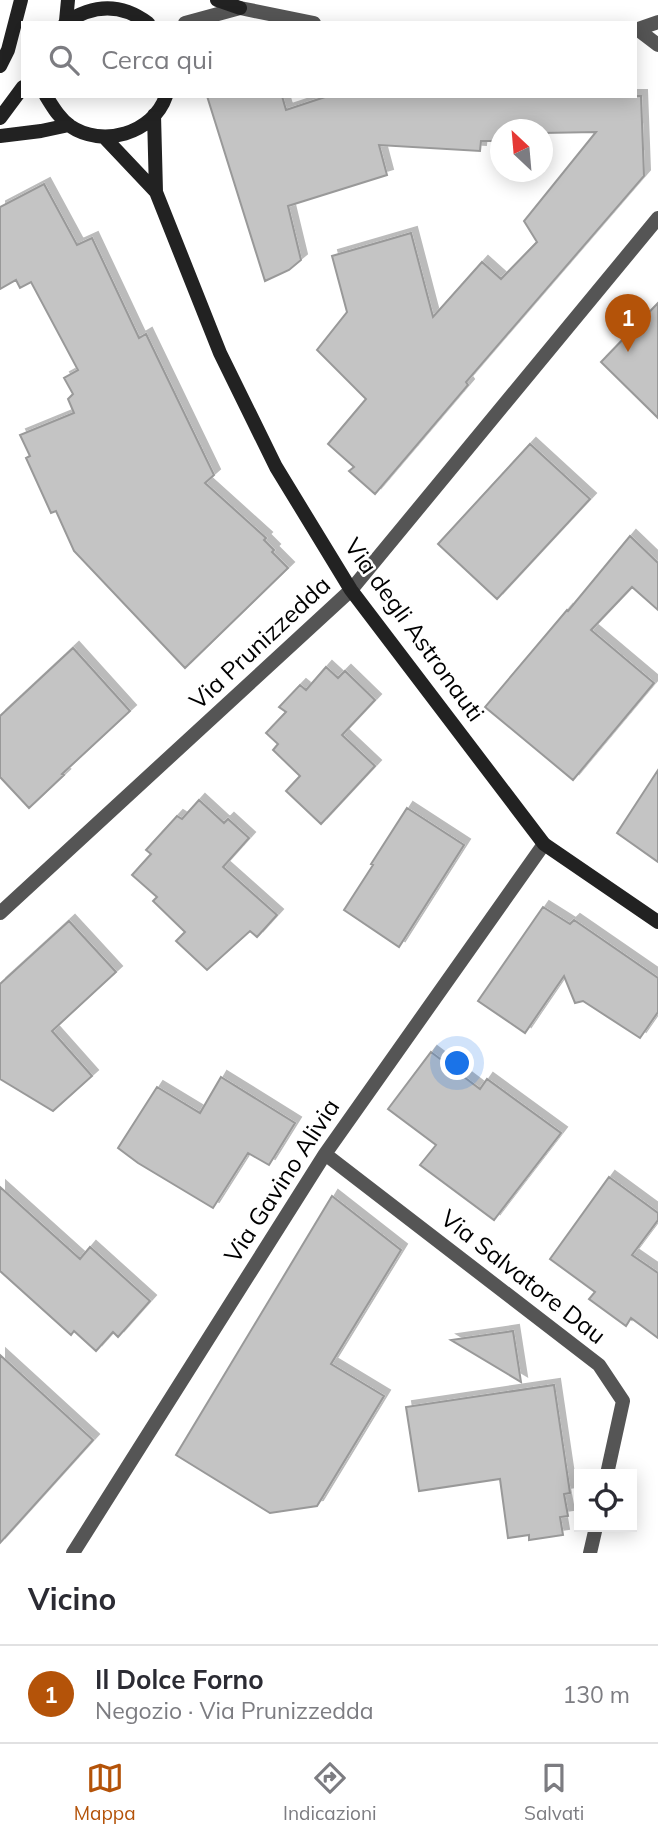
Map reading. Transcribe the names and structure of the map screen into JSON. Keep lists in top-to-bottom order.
{
  "streets": {
    "main road": ["Via degli Astronauti"],
    "street": ["Via Prunizzedda", "Via Gavino Alivia", "Via Salvatore Dau"]
  },
  "crossings": [
    ["Via degli Astronauti", "Via Prunizzedda"],
    ["Via degli Astronauti", "Via Gavino Alivia"],
    ["Via Gavino Alivia", "Via Salvatore Dau"]
  ],
  "north": "top left",
  "page": {
    "search": "Cerca qui",
    "pins": "1",
    "heading": "Vicino",
    "list": [
      {
        "mark": "1",
        "name": "Il Dolce Forno",
        "note": "Negozio · Via Prunizzedda",
        "value": "130 m"
      }
    ],
    "nav": ["Mappa", "Indicazioni", "Salvati"]
  }
}
